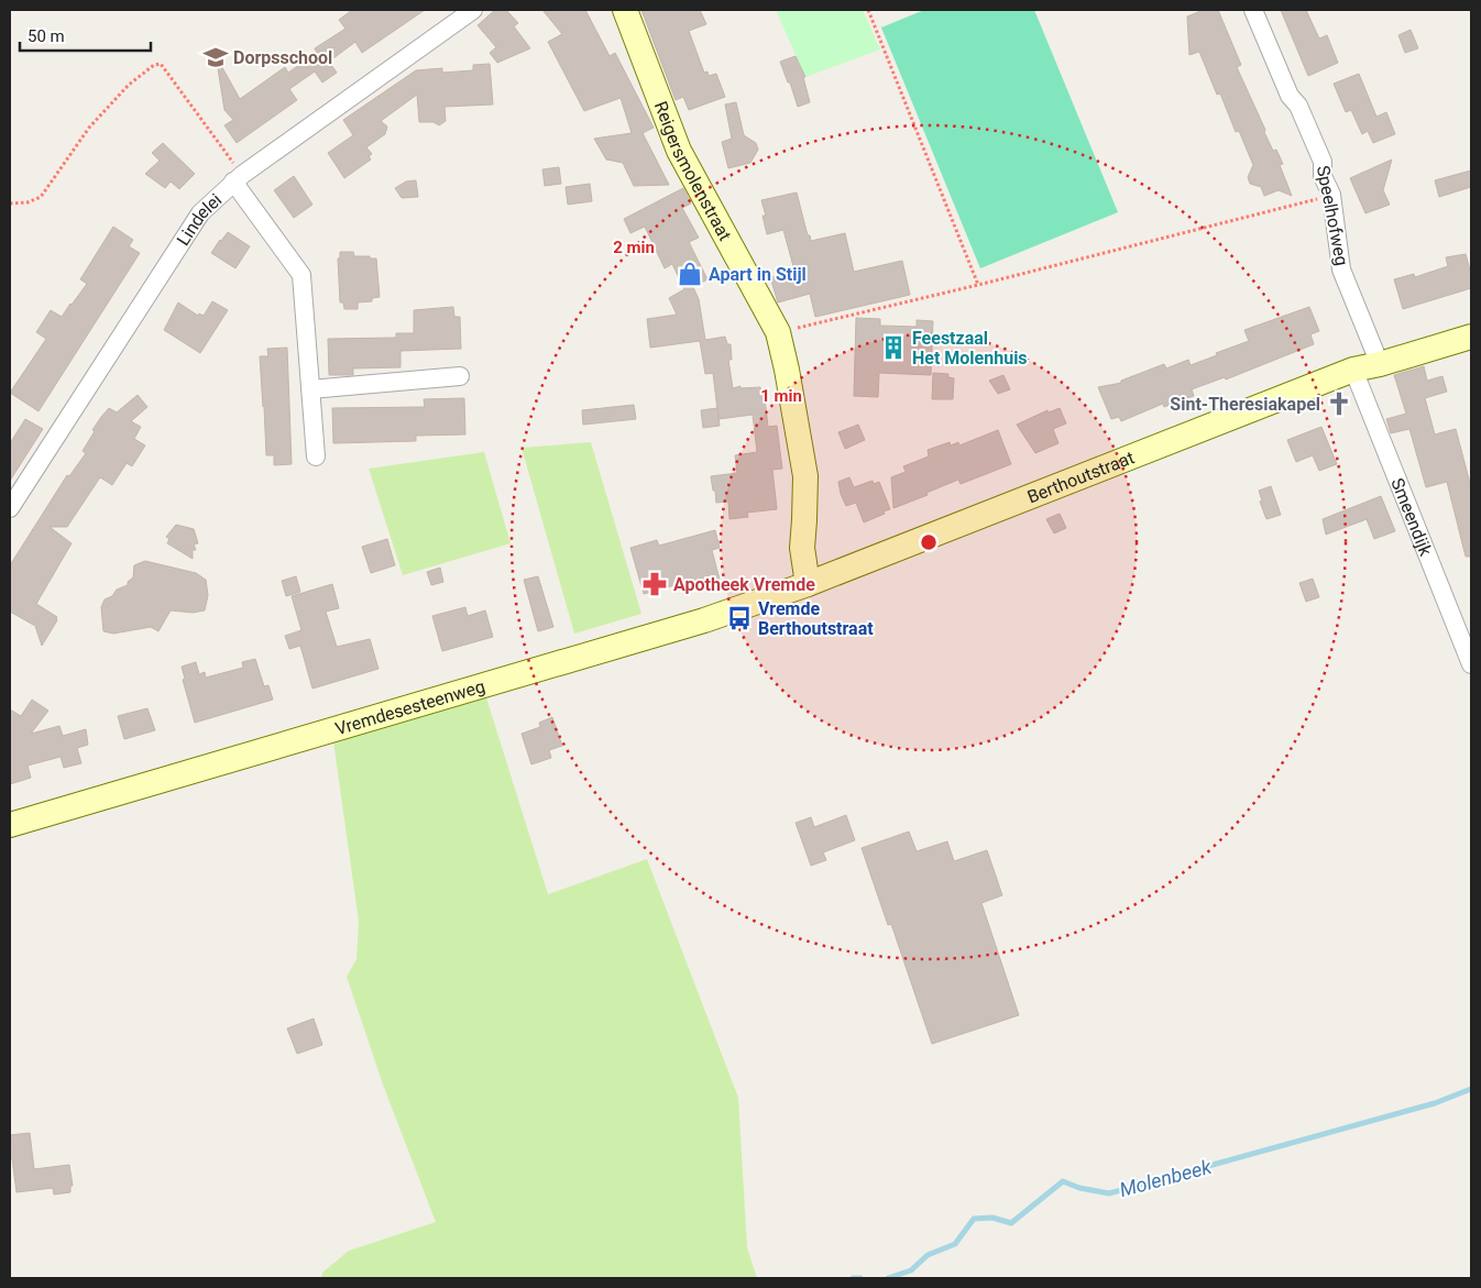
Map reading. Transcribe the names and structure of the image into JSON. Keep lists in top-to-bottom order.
{
  "streets": {
    "street": [
      "Reigersmolenstraat",
      "Speelhofweg",
      "Lindelei",
      "Berthoutstraat",
      "Smeendijk",
      "Vremdesesteenweg"
    ]
  },
  "crossings": [
    ["Reigersmolenstraat", "Berthoutstraat"],
    ["Reigersmolenstraat", "Vremdesesteenweg"],
    ["Speelhofweg", "Berthoutstraat"],
    ["Berthoutstraat", "Smeendijk"],
    ["Berthoutstraat", "Vremdesesteenweg"]
  ],
  "water": ["Molenbeek"],
  "places": {
    "school or university": ["Dorpsschool"],
    "shop": ["Apart in Stijl"],
    "building": ["Feestzaal Het Molenhuis"],
    "church": ["Sint-Theresiakapel"],
    "pharmacy": ["Apotheek Vremde"],
    "bus stop": ["Vremde Berthoutstraat"]
  },
  "scale_bar": "50 m",
  "rings": ["2 min", "1 min"]
}
